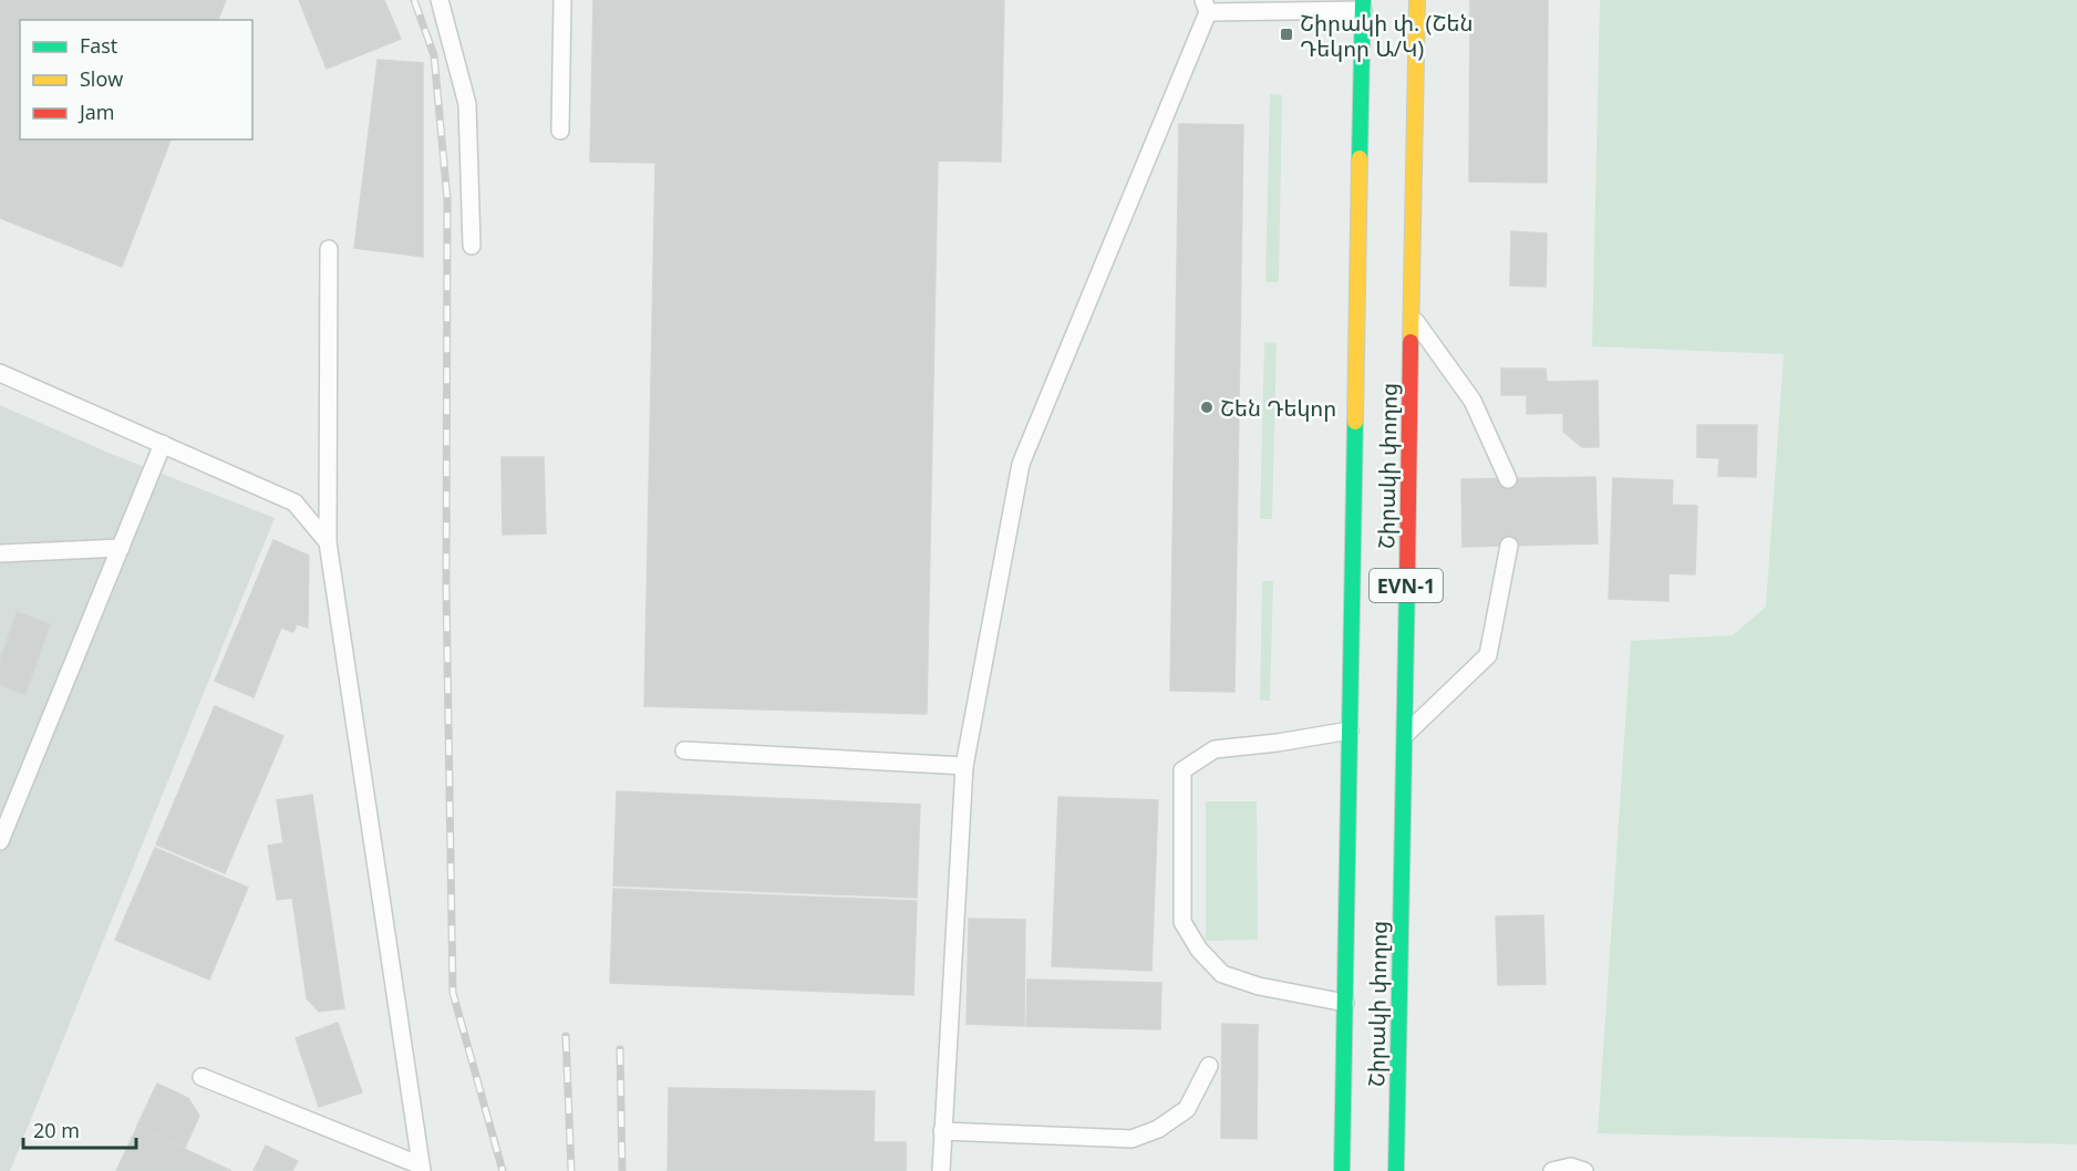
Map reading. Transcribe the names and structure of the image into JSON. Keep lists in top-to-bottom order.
{
  "streets": {
    "highway": ["Շիրակի փողոց", "EVN-1"]
  },
  "places": {
    "transit": ["Շիրակի փ. (Շեն Դեկոր Ա/Կ)"],
    "other": ["Շեն Դեկոր"]
  },
  "legend": ["Fast", "Slow", "Jam"],
  "scale_bar": "20 m"
}
